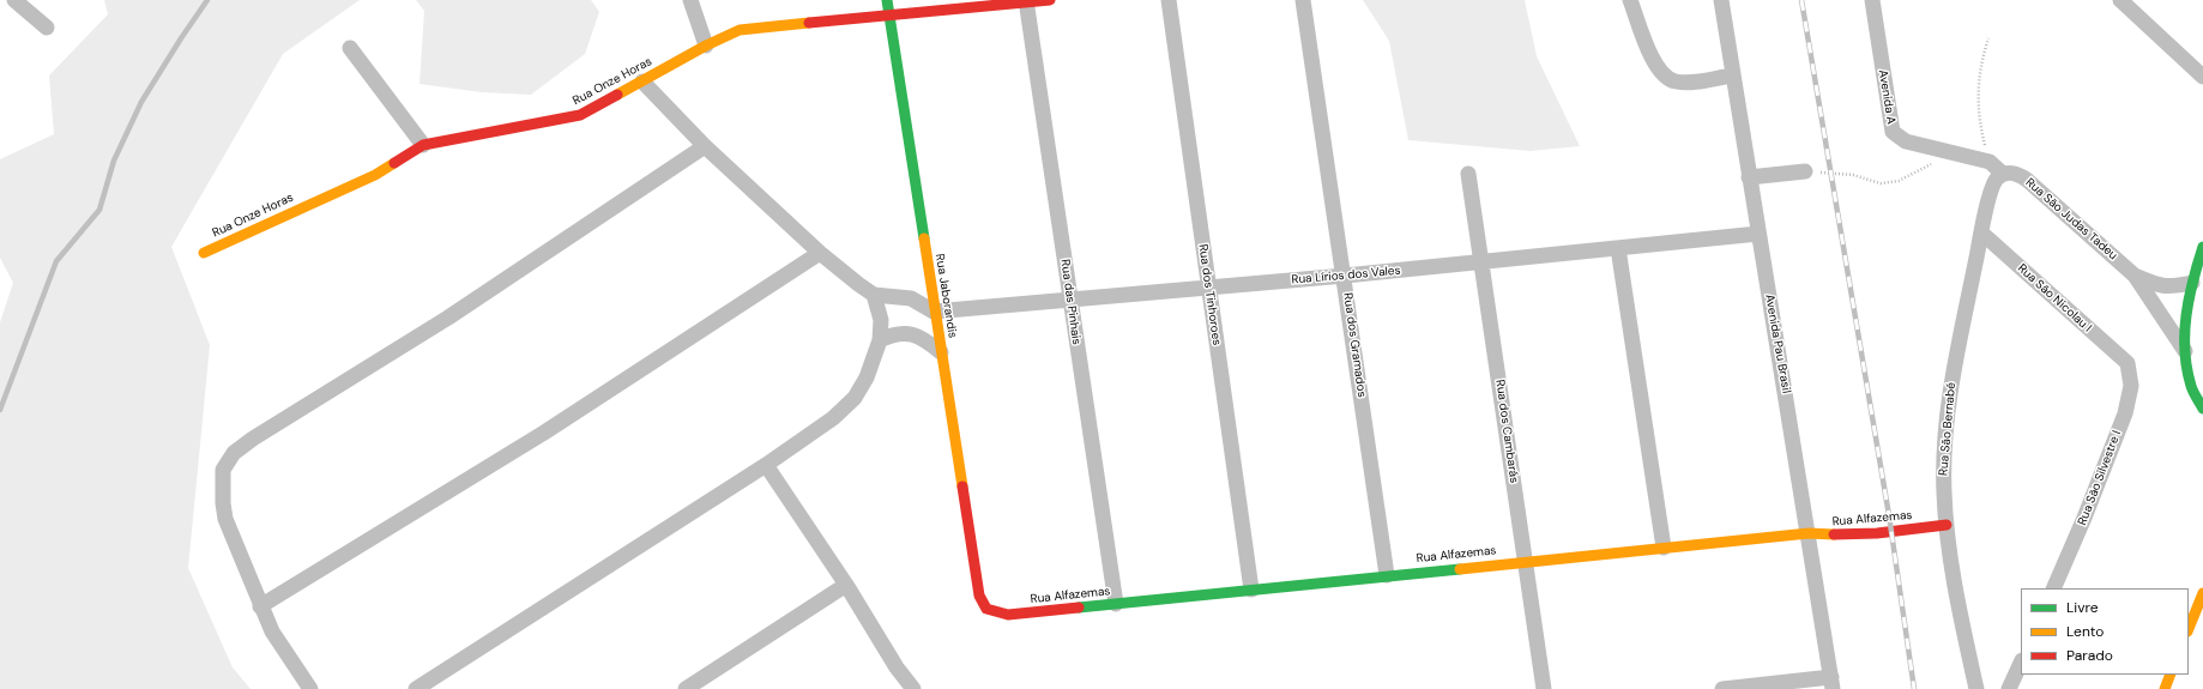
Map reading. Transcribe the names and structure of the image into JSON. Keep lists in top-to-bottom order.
{
  "streets": {
    "street": [
      "Rua Onze Horas",
      "Avenida A",
      "Rua São Judas Tadeu",
      "Rua Lírios dos Vales",
      "Rua dos Tinhoroes",
      "Rua Jaborandis",
      "Rua São Nicolau I",
      "Rua das Pinhais",
      "Avenida Pau Brasil",
      "Rua dos Gramados",
      "Rua São Bernabé",
      "Rua dos Cambarás",
      "Rua São Silvestre I",
      "Rua Alfazemas"
    ]
  },
  "crossings": [
    ["Rua Onze Horas", "Rua Jaborandis"],
    ["Rua Onze Horas", "Rua das Pinhais"],
    ["Avenida A", "Rua São Judas Tadeu"],
    ["Avenida A", "Rua São Bernabé"],
    ["Rua São Judas Tadeu", "Rua São Bernabé"],
    ["Rua Lírios dos Vales", "Rua dos Tinhoroes"],
    ["Rua Lírios dos Vales", "Rua Jaborandis"],
    ["Rua Lírios dos Vales", "Rua das Pinhais"],
    ["Rua Lírios dos Vales", "Avenida Pau Brasil"],
    ["Rua Lírios dos Vales", "Rua dos Gramados"],
    ["Rua Lírios dos Vales", "Rua dos Cambarás"],
    ["Rua dos Tinhoroes", "Rua Alfazemas"],
    ["Rua Jaborandis", "Rua Alfazemas"],
    ["Rua São Nicolau I", "Rua São Bernabé"],
    ["Rua São Nicolau I", "Rua São Silvestre I"],
    ["Rua das Pinhais", "Rua Alfazemas"],
    ["Avenida Pau Brasil", "Rua Alfazemas"],
    ["Rua dos Gramados", "Rua Alfazemas"],
    ["Rua São Bernabé", "Rua Alfazemas"],
    ["Rua dos Cambarás", "Rua Alfazemas"]
  ],
  "legend": ["Livre", "Lento", "Parado"]
}
